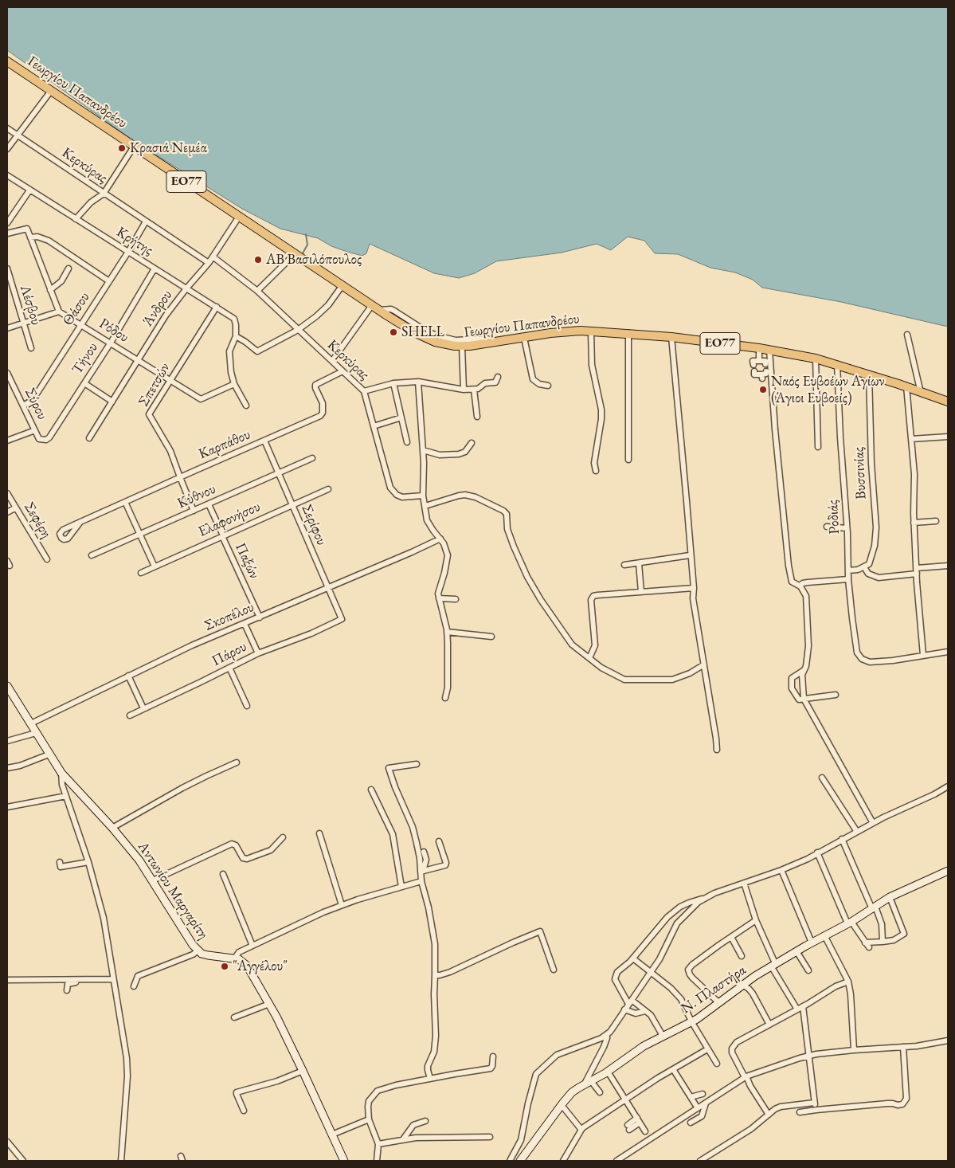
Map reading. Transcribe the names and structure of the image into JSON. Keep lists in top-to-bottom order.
{
  "streets": {
    "main road": ["Γεωργίου Παπανδρέου", "ΕΟ77"],
    "street": [
      "Κερκύρας",
      "Κρήτης",
      "Λέσβου",
      "Άνδρου",
      "Θάσου",
      "Ρόδου",
      "Τήνου",
      "Σπετσών",
      "Σύρου",
      "Καρπάθου",
      "Βυσσινίας",
      "Κύθνου",
      "Ροδιάς",
      "Ελαφονήσου",
      "Σεφέρη",
      "Σερίφου",
      "Παξών",
      "Σκοπέλου",
      "Πάρου",
      "Αντωνίου Μαργαρίτη",
      "Ν. Πλαστήρα"
    ]
  },
  "crossings": [
    ["Γεωργίου Παπανδρέου", "Άνδρου"],
    ["Γεωργίου Παπανδρέου", "Βυσσινίας"],
    ["Γεωργίου Παπανδρέου", "Ροδιάς"],
    ["Κερκύρας", "Άνδρου"],
    ["Κερκύρας", "Θάσου"],
    ["Κερκύρας", "Καρπάθου"],
    ["Κρήτης", "Άνδρου"],
    ["Κρήτης", "Θάσου"],
    ["Κρήτης", "Τήνου"],
    ["Κρήτης", "Σπετσών"],
    ["Άνδρου", "Ρόδου"],
    ["Θάσου", "Ρόδου"],
    ["Θάσου", "Σύρου"],
    ["Ρόδου", "Τήνου"],
    ["Ρόδου", "Σπετσών"],
    ["Τήνου", "Σύρου"],
    ["Σπετσών", "Καρπάθου"],
    ["Καρπάθου", "Σερίφου"],
    ["Κύθνου", "Σερίφου"],
    ["Κύθνου", "Παξών"],
    ["Ελαφονήσου", "Σερίφου"],
    ["Ελαφονήσου", "Παξών"],
    ["Σερίφου", "Σκοπέλου"],
    ["Σερίφου", "Πάρου"],
    ["Παξών", "Σκοπέλου"],
    ["Σκοπέλου", "Αντωνίου Μαργαρίτη"]
  ],
  "places": [
    "Κρασιά Νεμέα",
    "ΑΒ Βασιλόπουλος",
    "SHELL",
    "Ναός Ευβοέων Αγίων (Άγιοι Ευβοείς)",
    "\"Αγγέλου\""
  ]
}
